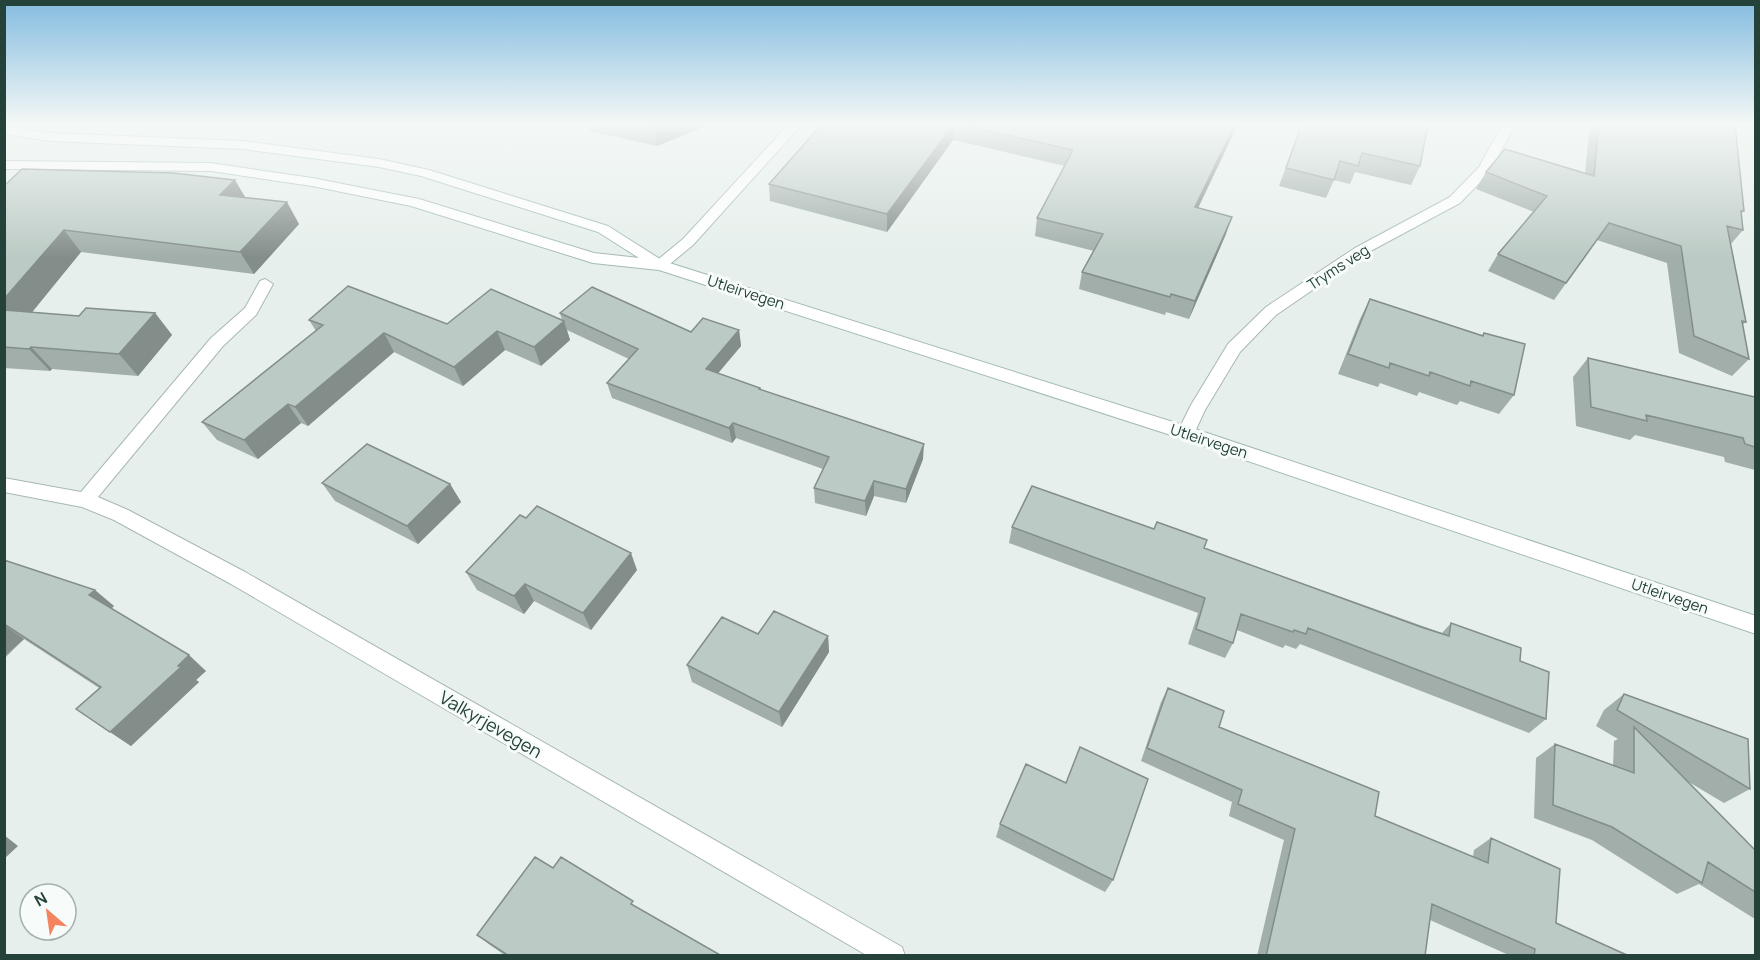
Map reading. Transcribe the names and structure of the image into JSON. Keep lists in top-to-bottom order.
{
  "streets": {
    "main road": ["Tryms veg", "Utleirvegen", "Valkyrjevegen"]
  },
  "crossings": [
    ["Tryms veg", "Utleirvegen"]
  ],
  "north": "top left"
}
